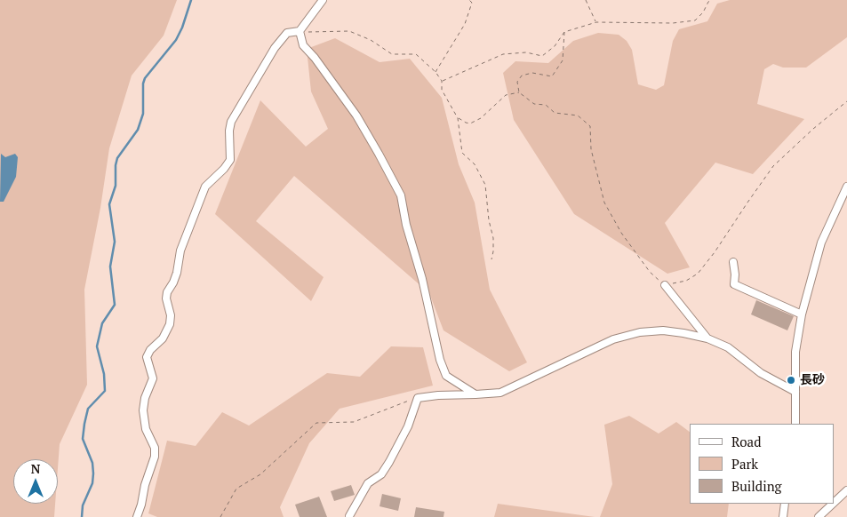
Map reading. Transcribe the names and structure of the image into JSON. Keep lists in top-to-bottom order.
{
  "places": ["長砂"],
  "legend": ["Road", "Park", "Building"],
  "north": "top"
}
